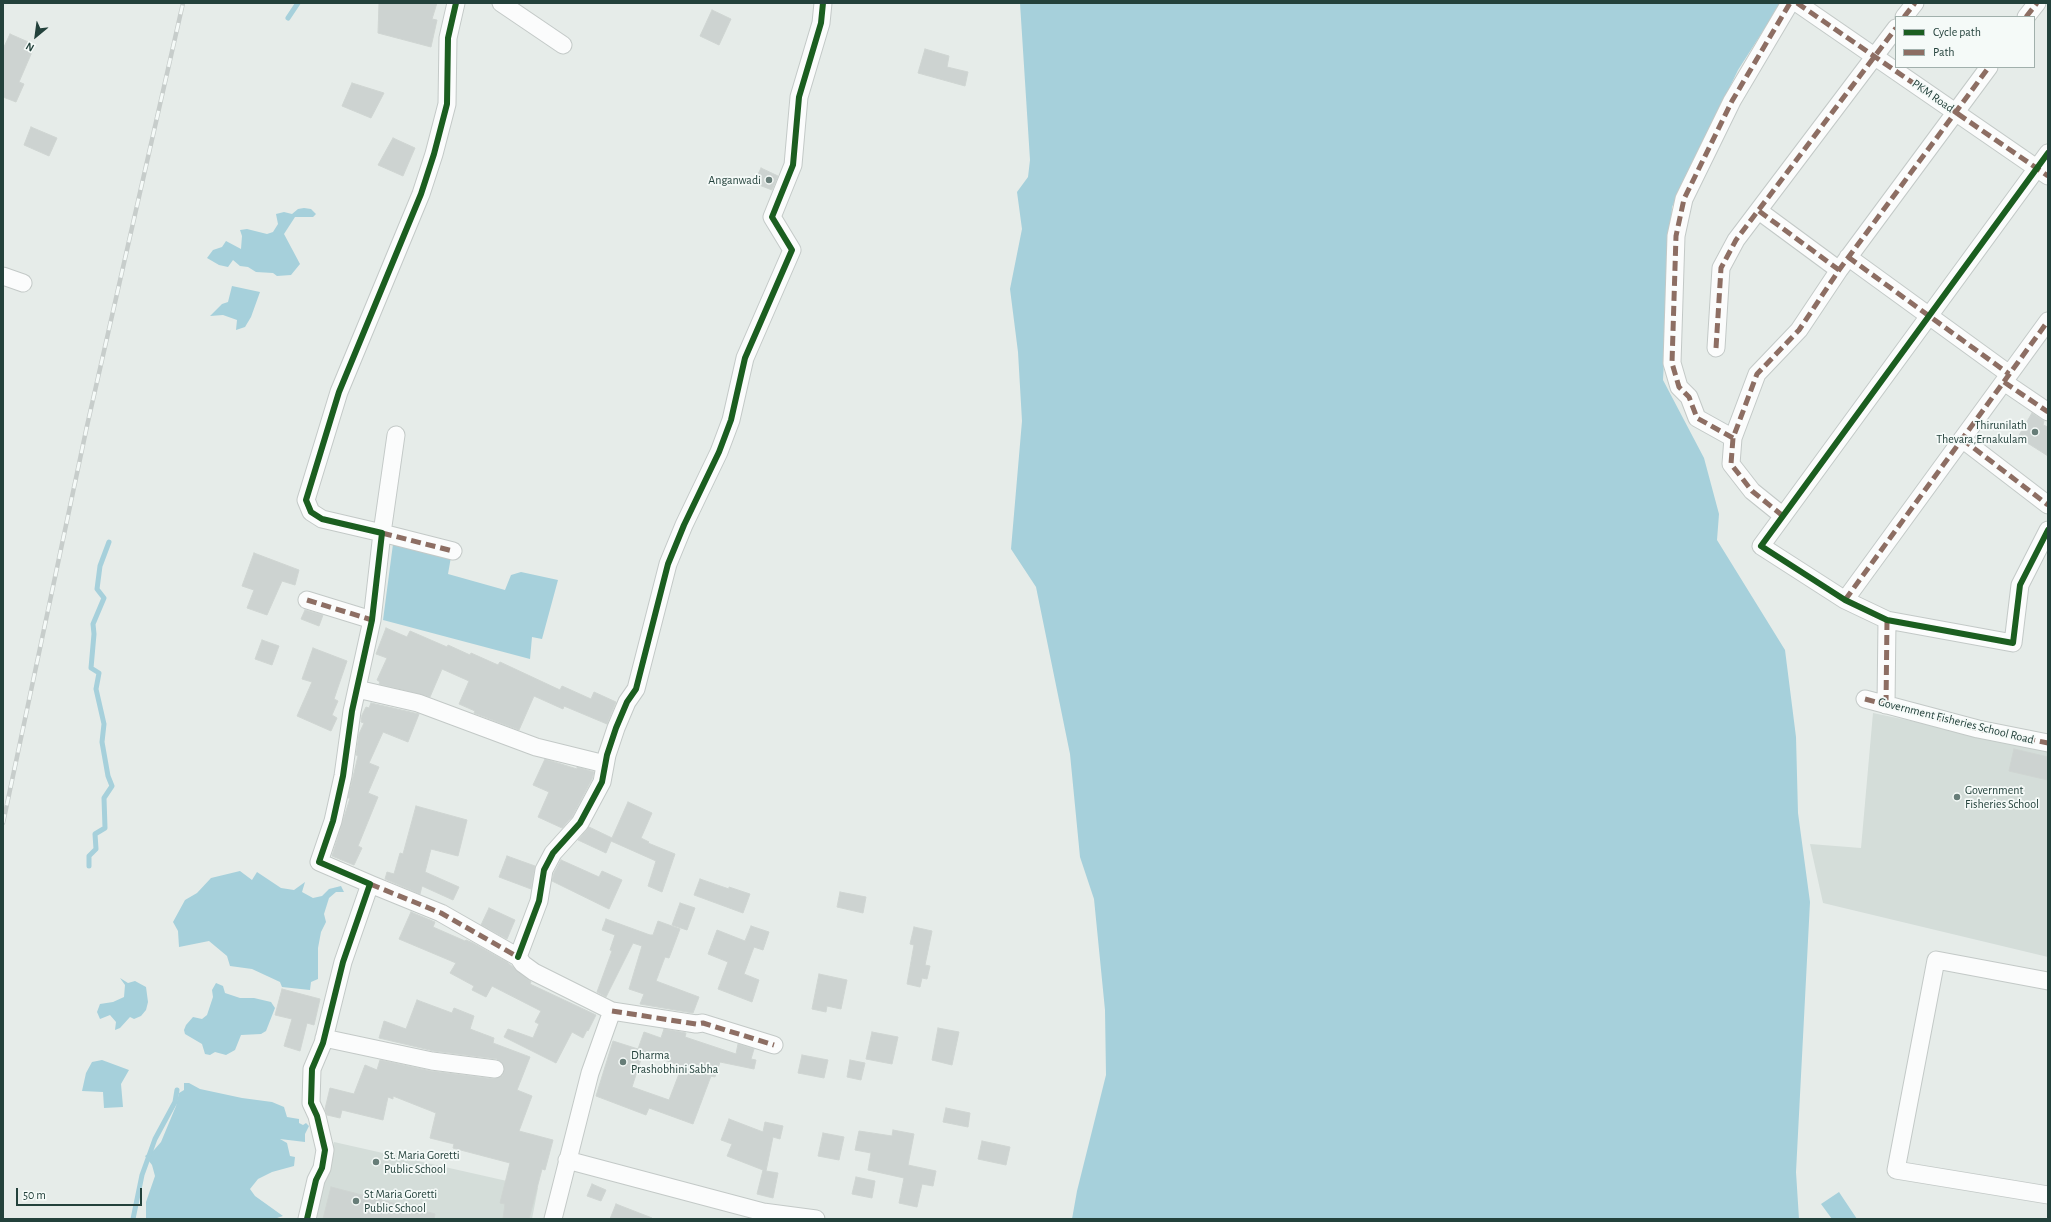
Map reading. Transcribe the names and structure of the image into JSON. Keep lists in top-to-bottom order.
{
  "streets": {
    "street": ["PKM Road", "Government Fisheries School Road"]
  },
  "places": [
    "Anganwadi",
    "Thirunilath Thevara,Ernakulam",
    "Government Fisheries School",
    "Dharma Prashobhini Sabha",
    "St. Maria Goretti Public School",
    "St Maria Goretti Public School"
  ],
  "legend": ["Cycle path", "Path"],
  "scale_bar": "50 m",
  "north": "bottom left"
}
